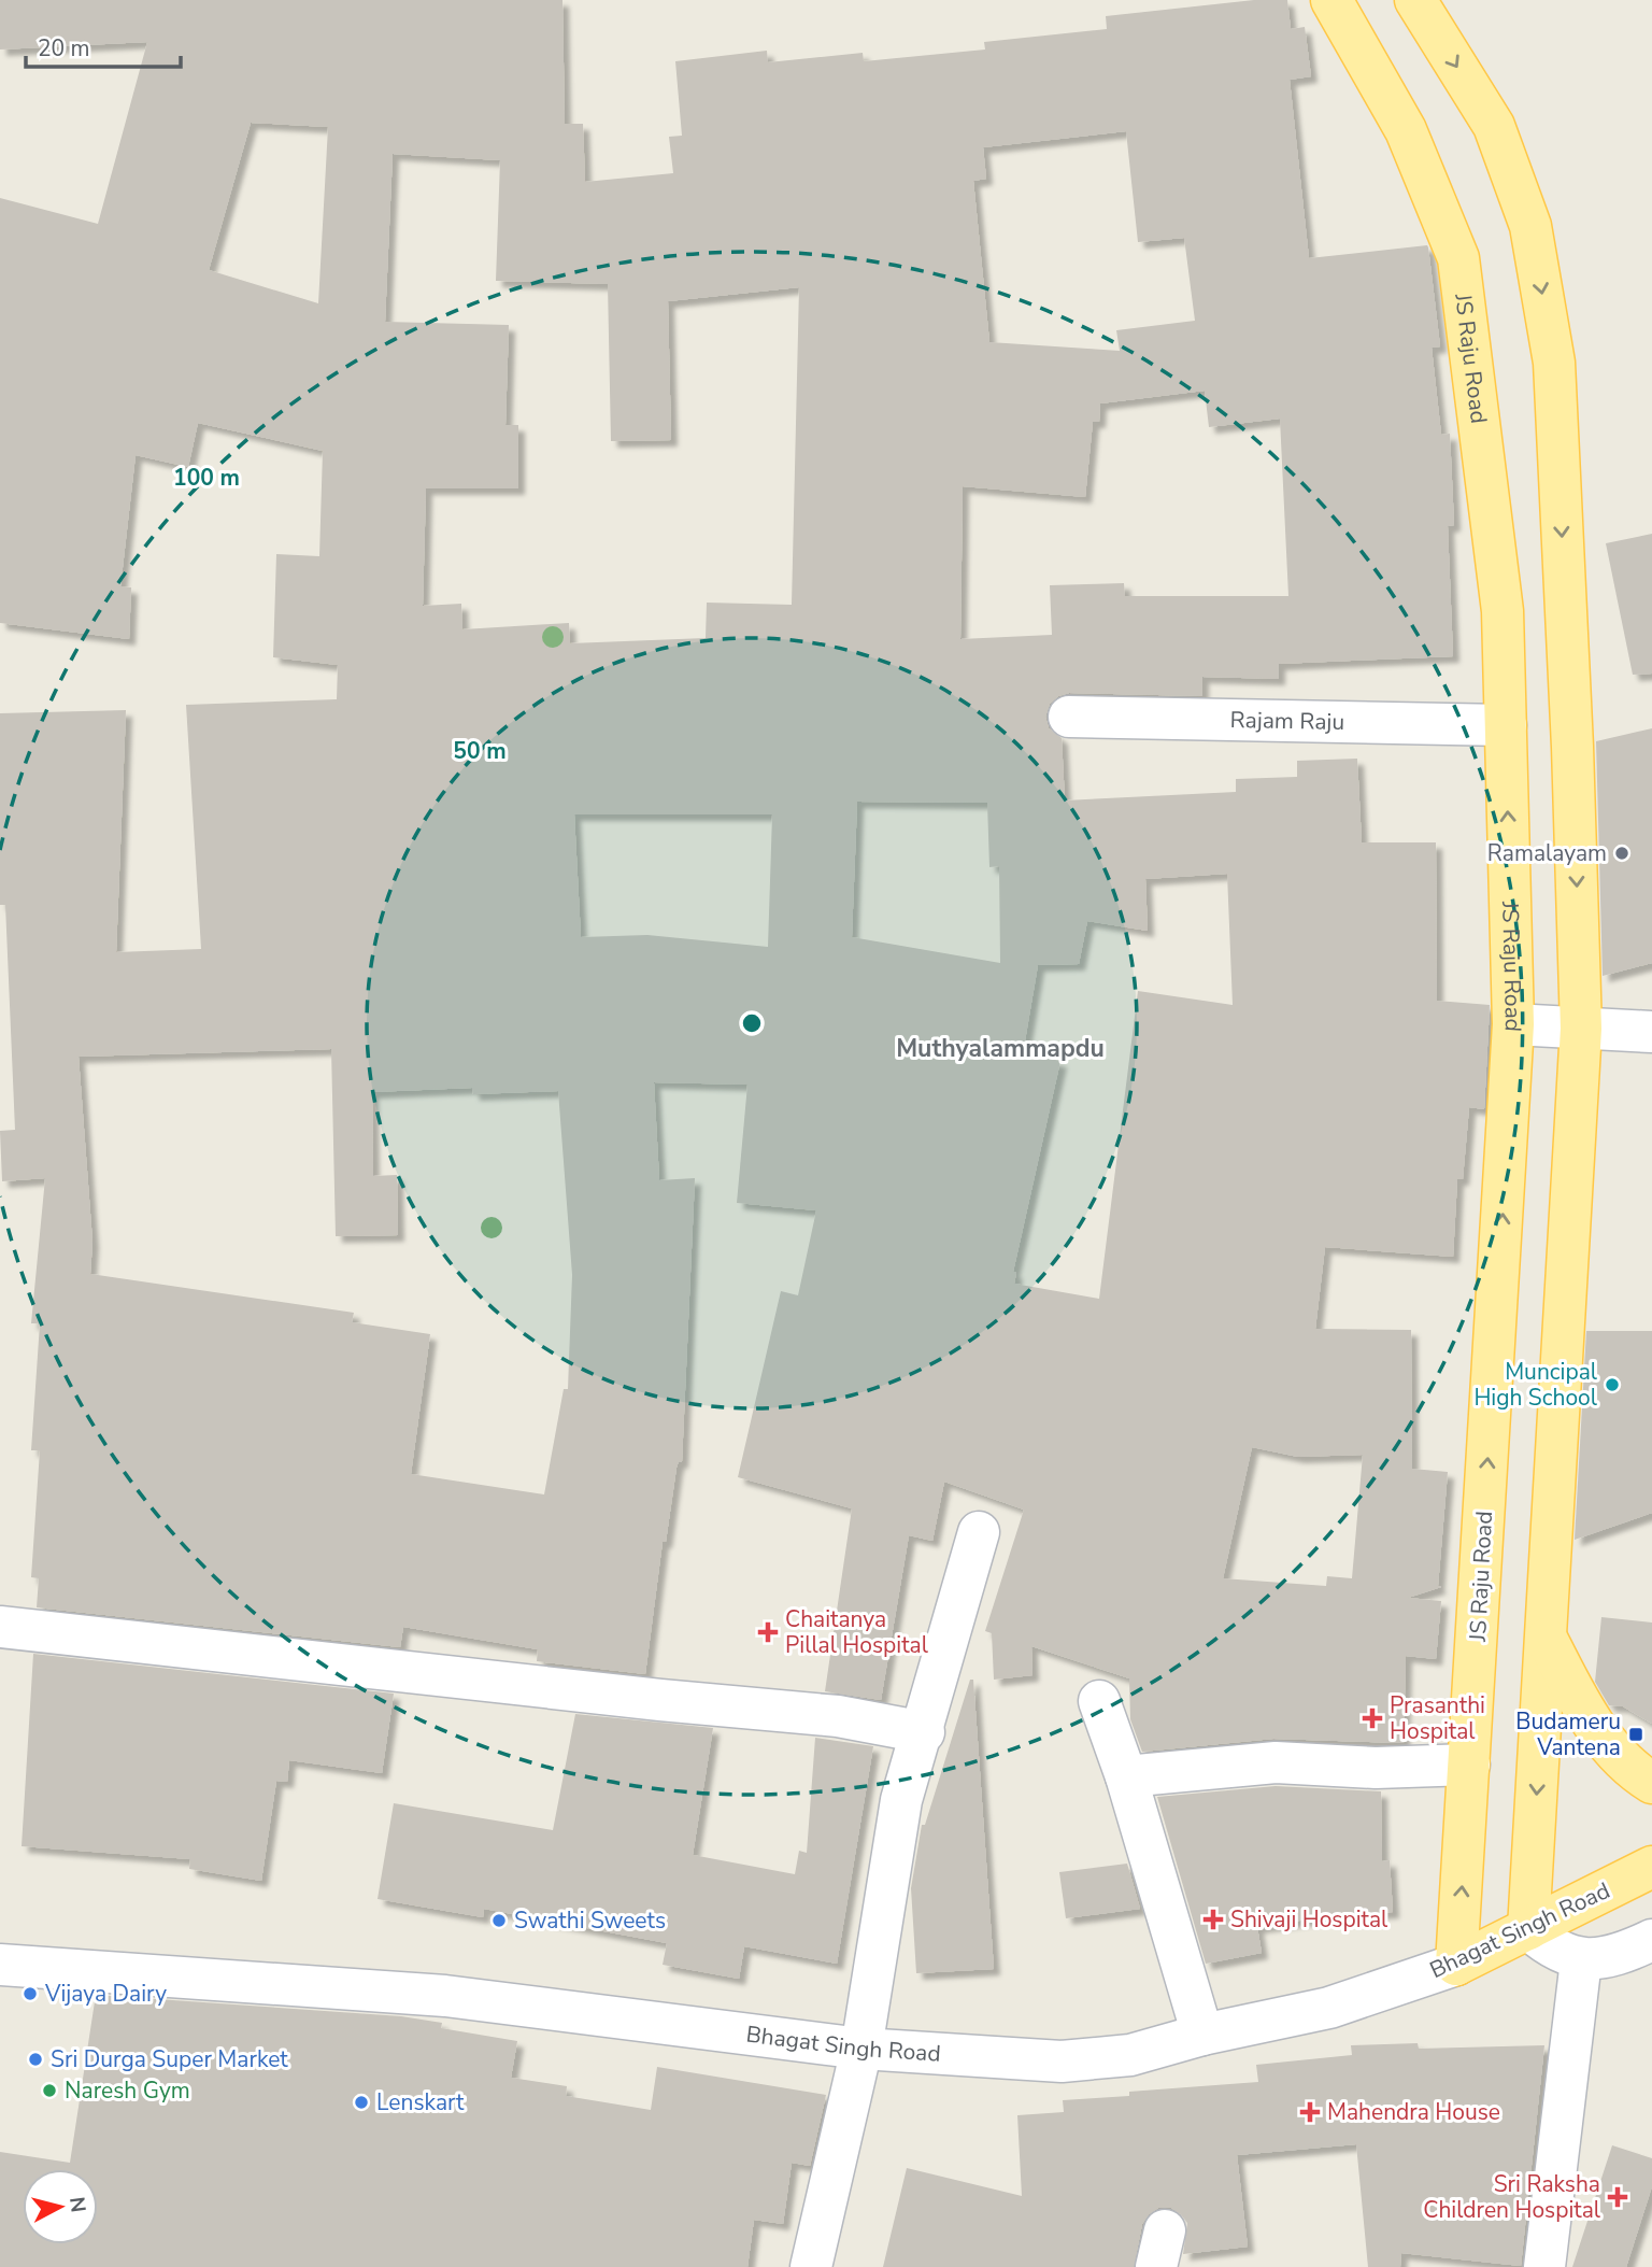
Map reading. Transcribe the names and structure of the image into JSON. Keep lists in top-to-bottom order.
{
  "streets": {
    "main road": ["JS Raju Road", "Bhagat Singh Road"],
    "street": ["Rajam Raju"]
  },
  "crossings": [
    ["JS Raju Road", "Rajam Raju"],
    ["JS Raju Road", "Bhagat Singh Road"]
  ],
  "districts": ["Muthyalammapdu"],
  "places": {
    "other": [
      "Ramalayam",
      "Muncipal High School",
      "Swathi Sweets",
      "Vijaya Dairy",
      "Sri Durga Super Market",
      "Naresh Gym",
      "Lenskart"
    ],
    "health": [
      "Chaitanya Pillal Hospital",
      "Prasanthi Hospital",
      "Shivaji Hospital",
      "Mahendra House",
      "Sri Raksha Children Hospital"
    ],
    "transit": ["Budameru Vantena"]
  },
  "scale_bar": "20 m",
  "north": "right",
  "rings": ["100 m", "50 m"]
}
